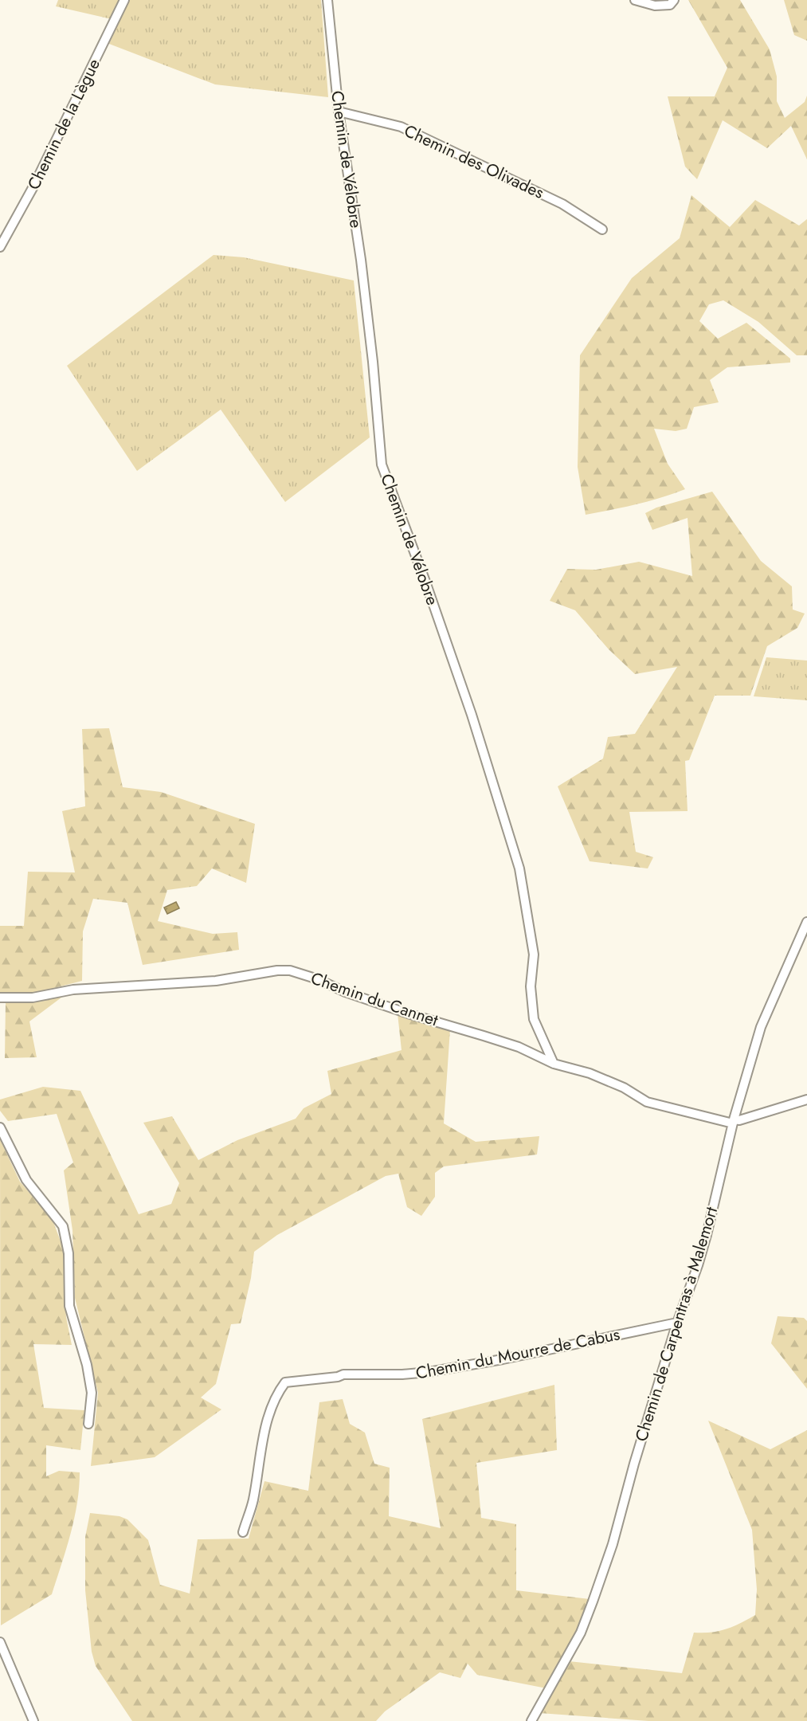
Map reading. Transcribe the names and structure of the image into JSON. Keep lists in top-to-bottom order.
{
  "streets": {
    "street": [
      "Chemin de la Lègue",
      "Chemin de Vélobre",
      "Chemin des Olivades",
      "Chemin du Cannet",
      "Chemin de Carpentras à Malemort",
      "Chemin du Mourre de Cabus"
    ]
  },
  "crossings": [
    ["Chemin de Vélobre", "Chemin des Olivades"],
    ["Chemin de Vélobre", "Chemin du Cannet"],
    ["Chemin du Cannet", "Chemin de Carpentras à Malemort"],
    ["Chemin de Carpentras à Malemort", "Chemin du Mourre de Cabus"]
  ]
}
